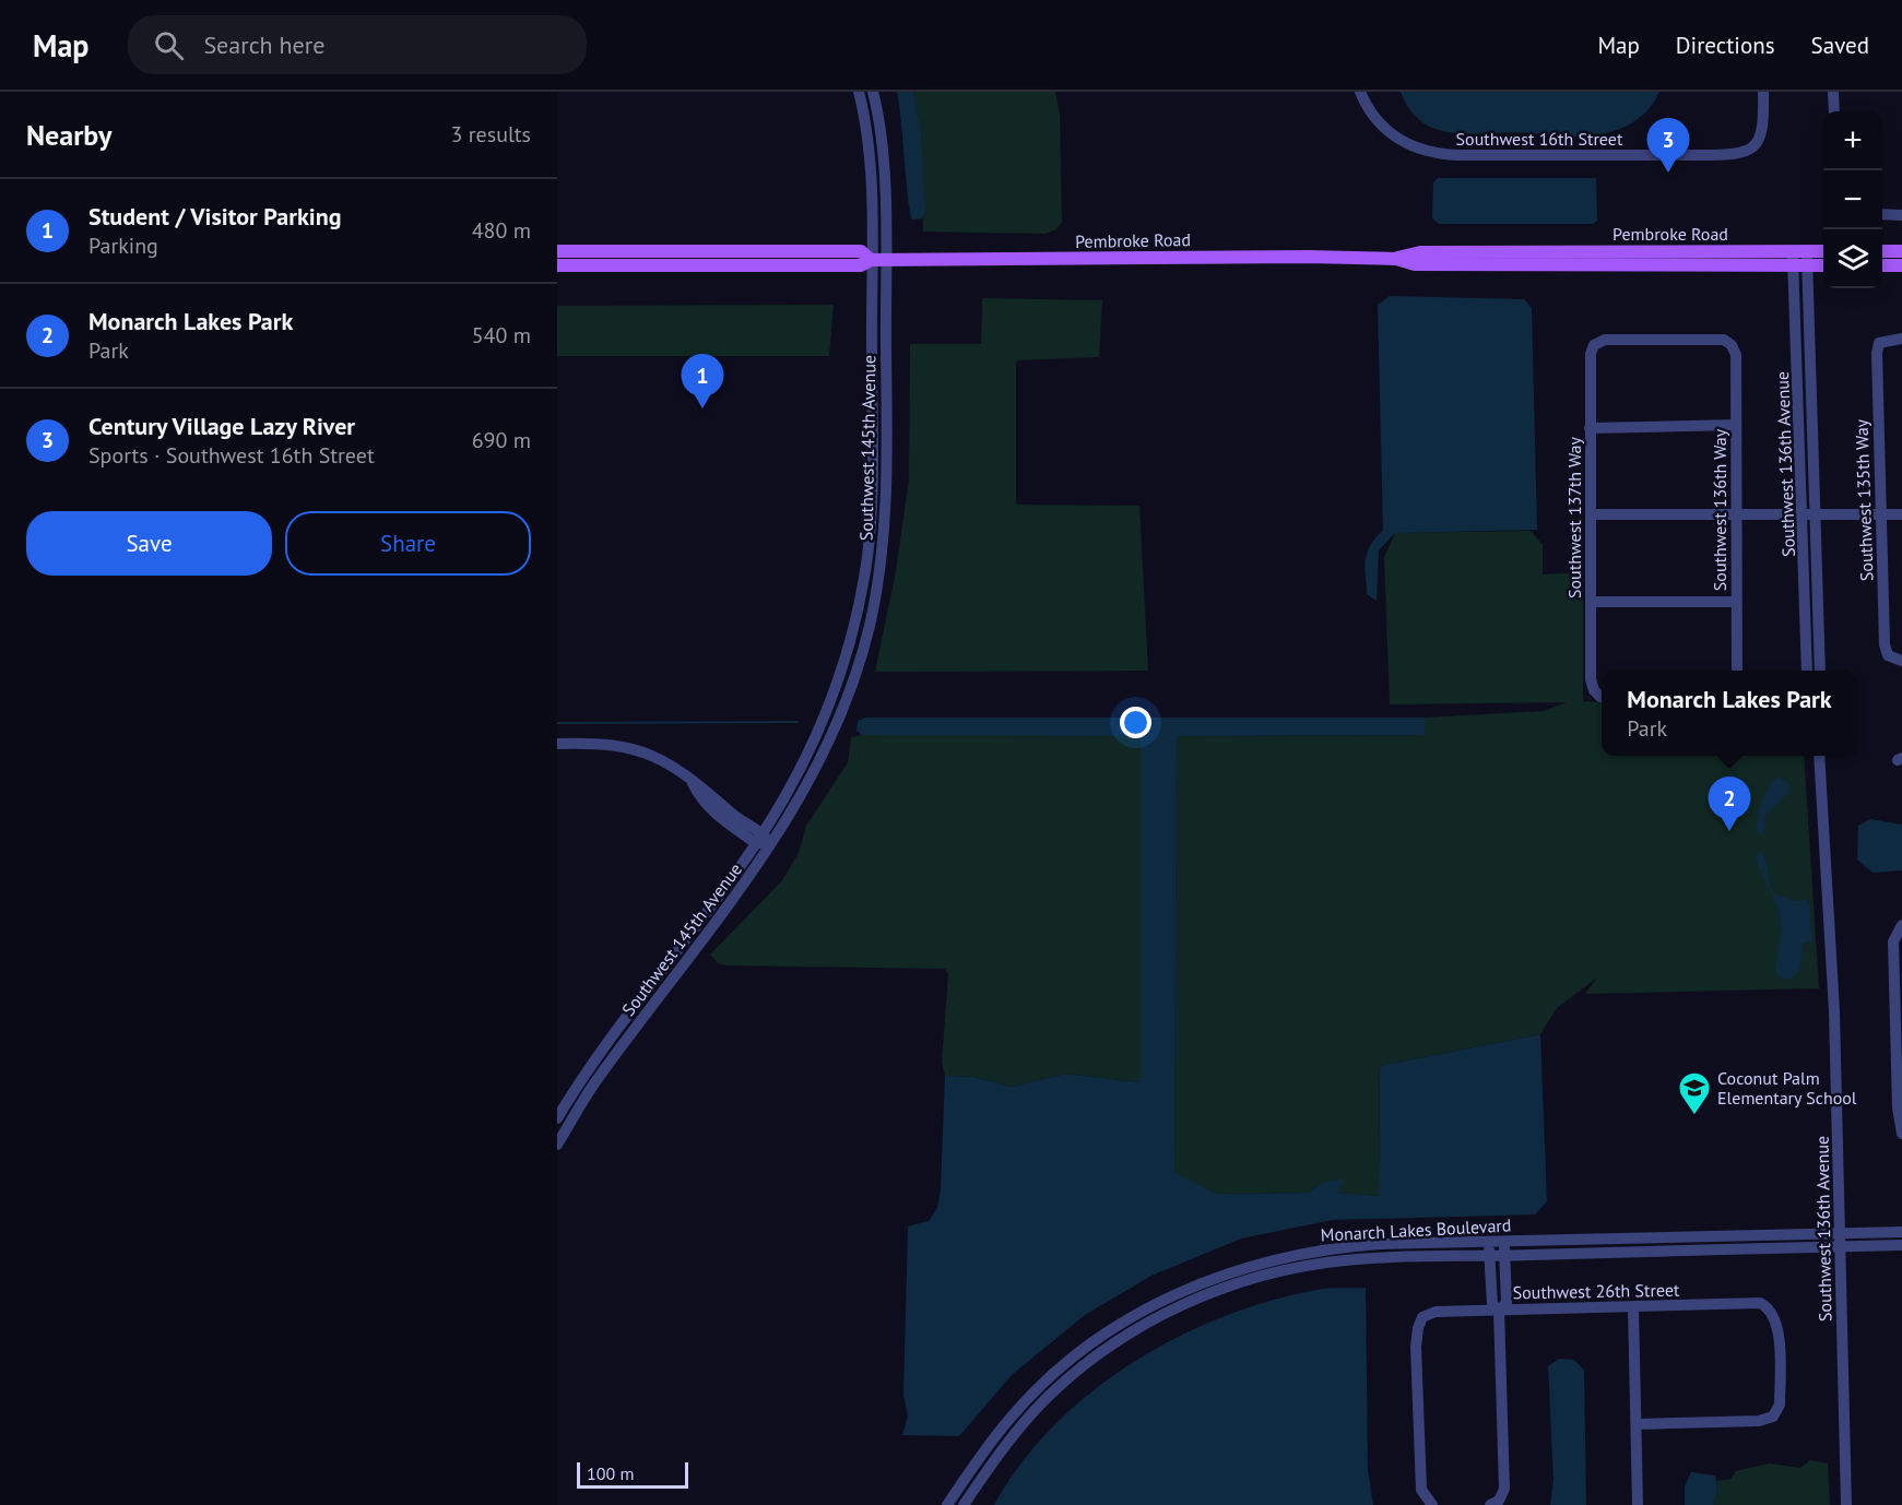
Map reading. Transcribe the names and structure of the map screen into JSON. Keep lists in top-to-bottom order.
{
  "streets": {
    "main road": ["Pembroke Road"],
    "street": [
      "Southwest 16th Street",
      "Southwest 145th Avenue",
      "Southwest 136th Avenue",
      "Southwest 135th Way",
      "Southwest 136th Way",
      "Southwest 137th Way",
      "Monarch Lakes Boulevard",
      "Southwest 26th Street"
    ]
  },
  "crossings": [
    ["Pembroke Road", "Southwest 145th Avenue"],
    ["Pembroke Road", "Southwest 136th Avenue"],
    ["Southwest 136th Avenue", "Monarch Lakes Boulevard"],
    ["Southwest 136th Way", "Southwest 137th Way"]
  ],
  "places": {
    "school or university": ["Coconut Palm Elementary School"]
  },
  "scale_bar": "100 m",
  "page": {
    "header": "Map",
    "search": "Search here",
    "nav": ["Map", "Directions", "Saved"],
    "heading": ["Nearby", "3 results"],
    "map_buttons": ["+", "−"],
    "pins": ["3", "1", "2"],
    "list": [
      {
        "mark": "1",
        "name": "Student / Visitor Parking",
        "note": "Parking",
        "value": "480 m"
      },
      {
        "mark": "2",
        "name": "Monarch Lakes Park",
        "note": "Park",
        "value": "540 m"
      },
      {
        "mark": "3",
        "name": "Century Village Lazy River",
        "note": "Sports · Southwest 16th Street",
        "value": "690 m"
      }
    ],
    "buttons": ["Save", "Share"],
    "popup": ["Monarch Lakes Park", "Park"],
    "scale": "100 m"
  }
}
